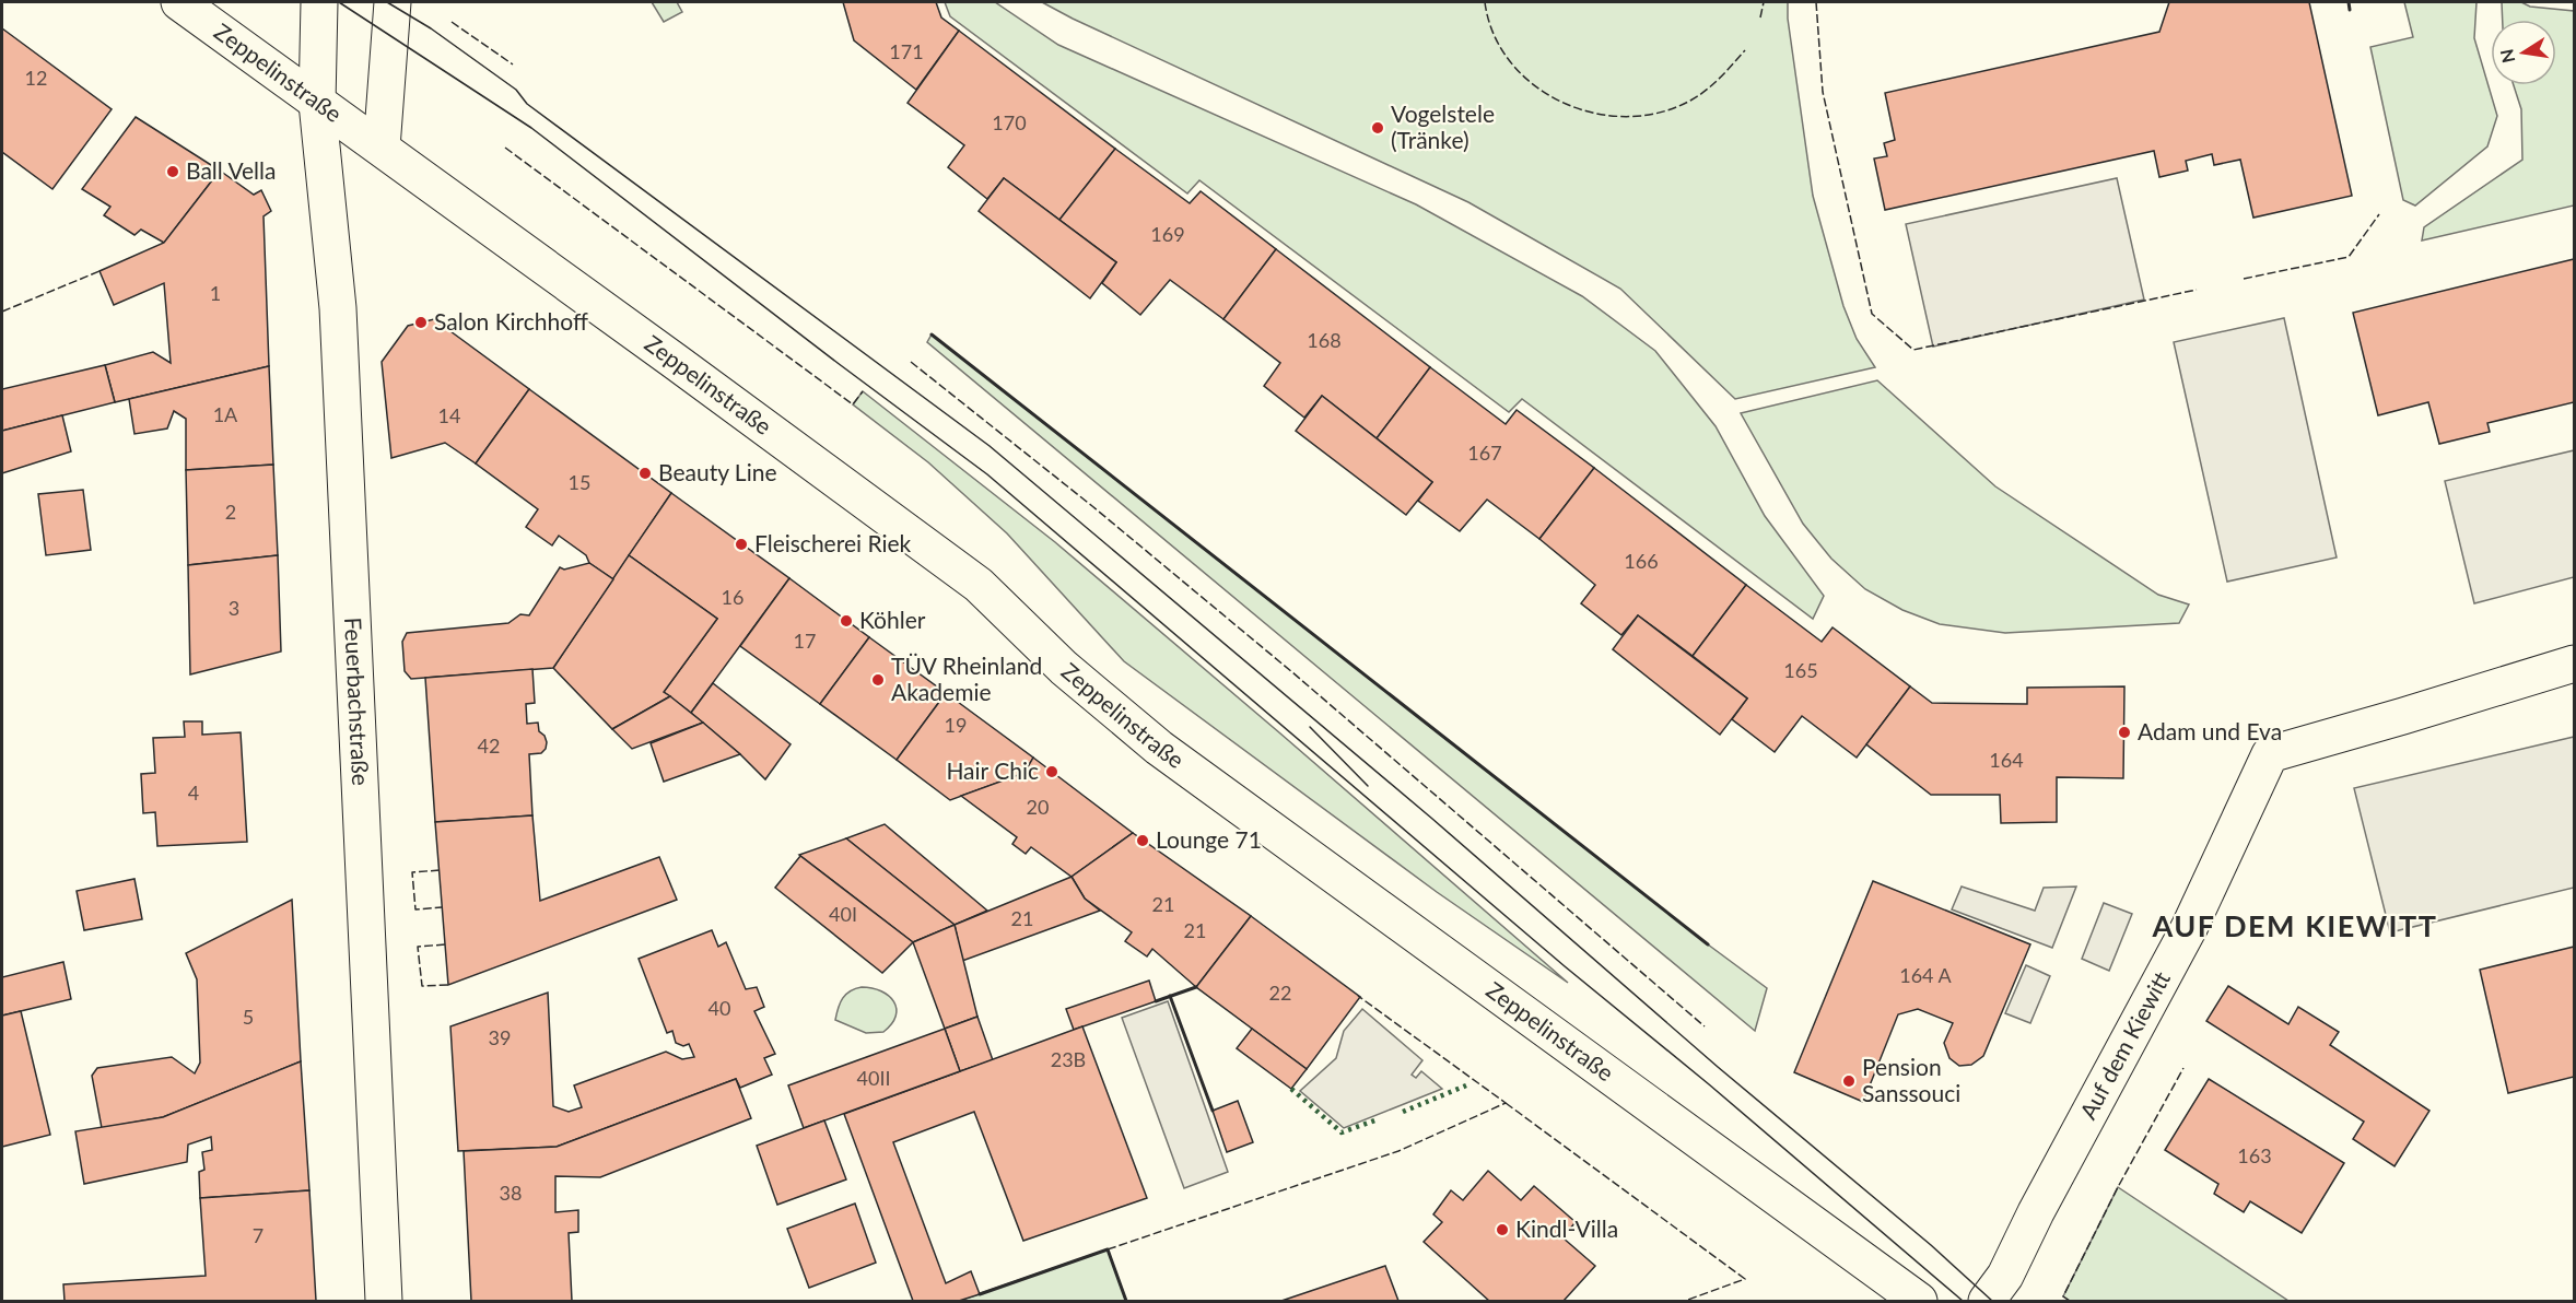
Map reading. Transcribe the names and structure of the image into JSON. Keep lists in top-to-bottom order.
{
  "streets": {
    "main road": ["Zeppelinstraße", "Feuerbachstraße", "Auf dem Kiewitt"]
  },
  "crossings": [
    ["Zeppelinstraße", "Feuerbachstraße"]
  ],
  "districts": ["AUF DEM KIEWITT"],
  "places": [
    "Vogelstele (Tränke)",
    "Ball Vella",
    "Salon Kirchhoff",
    "Beauty Line",
    "Fleischerei Riek",
    "Köhler",
    "TÜV Rheinland Akademie",
    "Adam und Eva",
    "Hair Chic",
    "Lounge 71",
    "Pension Sanssouci",
    "Kindl-Villa"
  ],
  "house_numbers": [
    "171",
    "12",
    "170",
    "169",
    "1",
    "168",
    "1A",
    "14",
    "167",
    "15",
    "2",
    "166",
    "16",
    "3",
    "17",
    "165",
    "19",
    "42",
    "164",
    "4",
    "20",
    "21",
    "40I",
    "21",
    "21",
    "164 A",
    "22",
    "40",
    "5",
    "39",
    "23B",
    "40II",
    "163",
    "38",
    "7"
  ],
  "north": "left"
}
